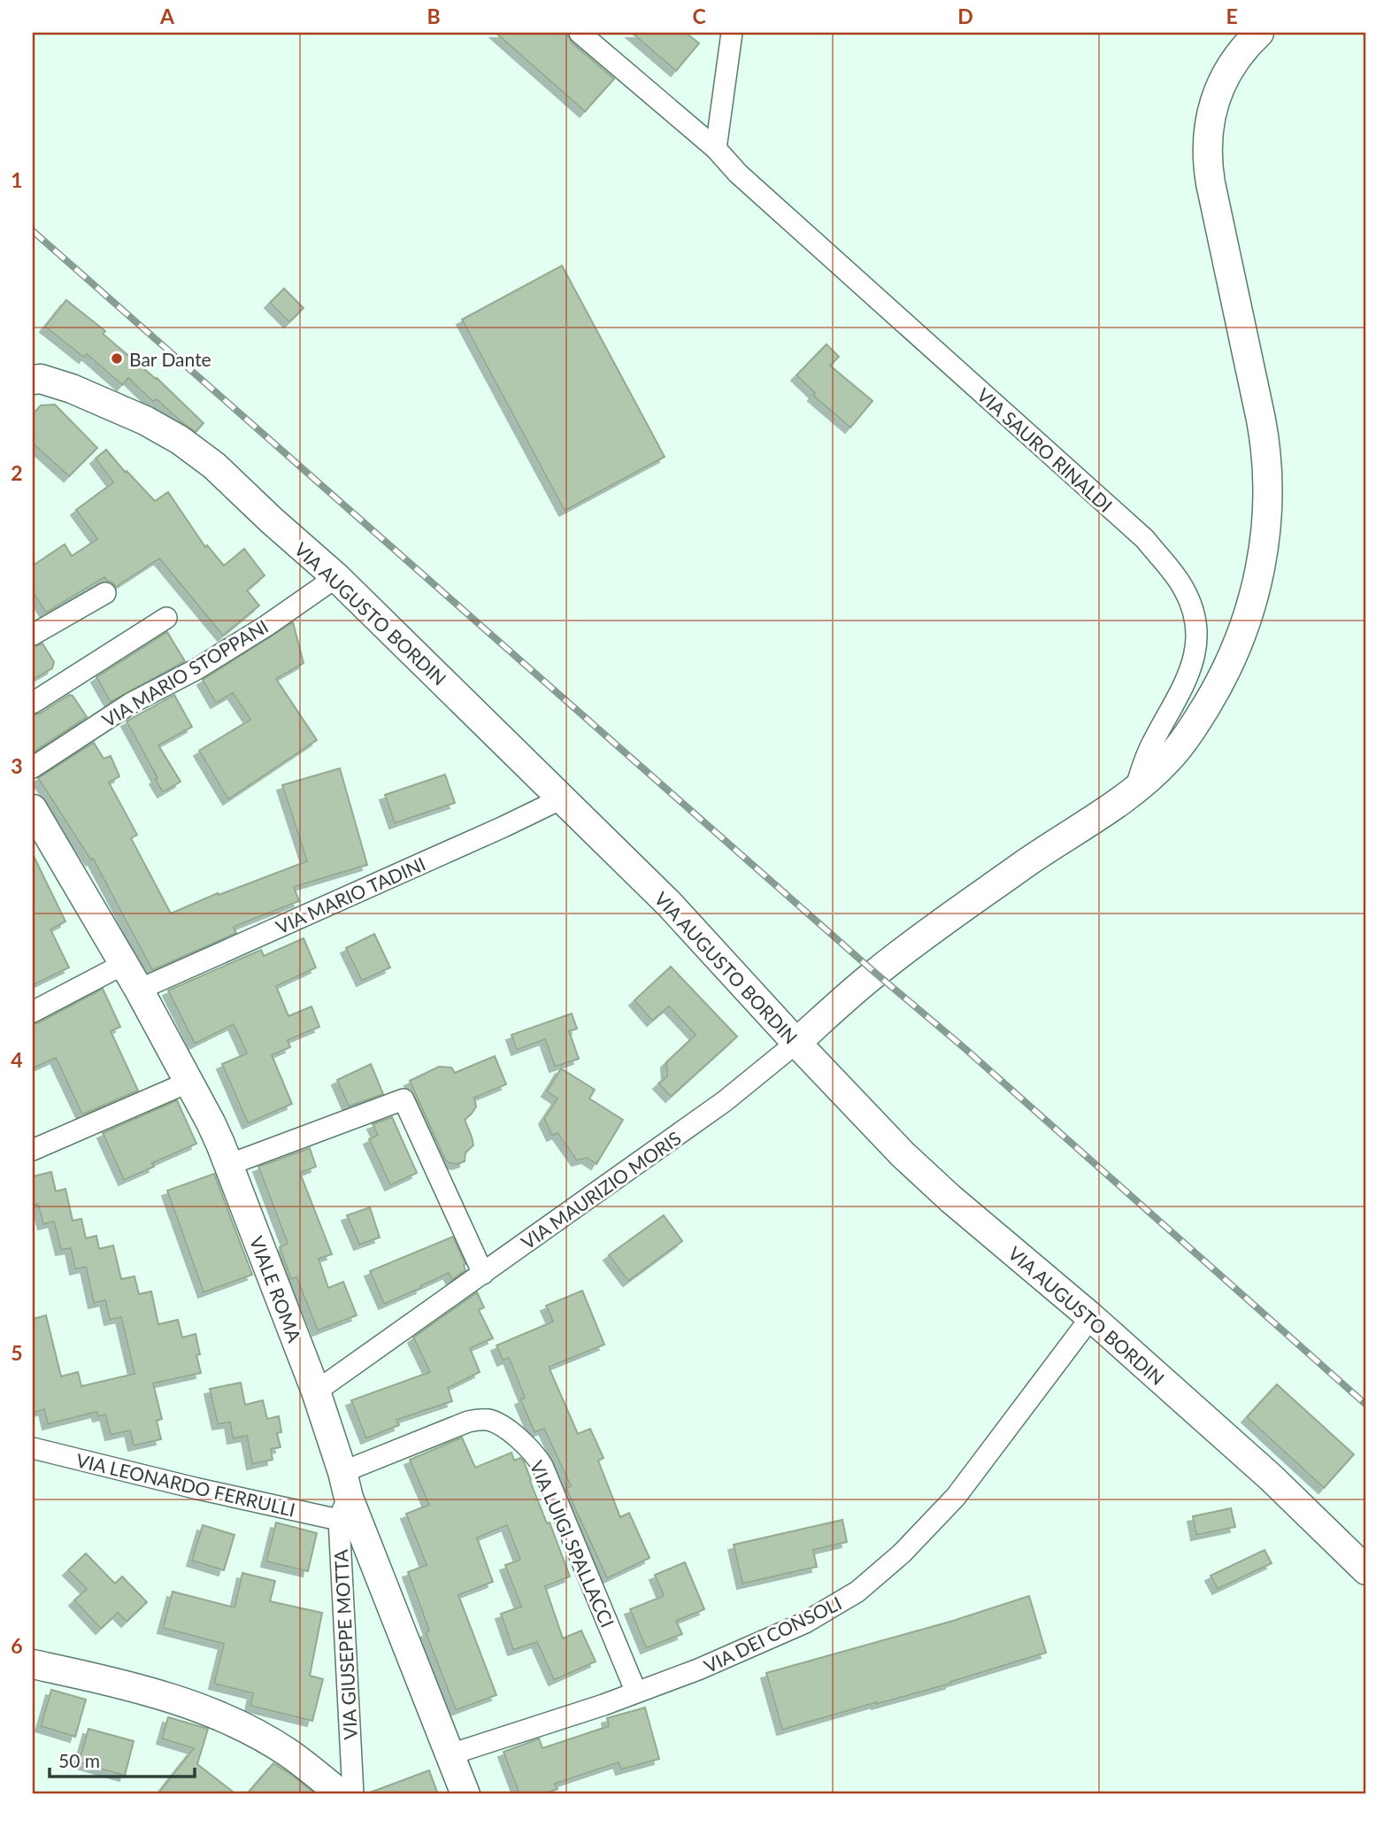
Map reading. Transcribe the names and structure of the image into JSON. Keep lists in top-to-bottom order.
{
  "streets": {
    "street": [
      "VIA SAURO RINALDI",
      "VIA AUGUSTO BORDIN",
      "VIA MARIO STOPPANI",
      "VIA MARIO TADINI",
      "VIA MAURIZIO MORIS",
      "VIALE ROMA",
      "VIA LEONARDO FERRULLI",
      "VIA LUIGI SPALLACCI",
      "VIA DEI CONSOLI",
      "VIA GIUSEPPE MOTTA"
    ]
  },
  "crossings": [
    ["VIA SAURO RINALDI", "VIA MAURIZIO MORIS"],
    ["VIA AUGUSTO BORDIN", "VIA MARIO STOPPANI"],
    ["VIA AUGUSTO BORDIN", "VIA MARIO TADINI"],
    ["VIA AUGUSTO BORDIN", "VIA MAURIZIO MORIS"],
    ["VIA AUGUSTO BORDIN", "VIA DEI CONSOLI"],
    ["VIA MARIO TADINI", "VIALE ROMA"],
    ["VIA MAURIZIO MORIS", "VIALE ROMA"],
    ["VIALE ROMA", "VIA LEONARDO FERRULLI"],
    ["VIALE ROMA", "VIA LUIGI SPALLACCI"],
    ["VIALE ROMA", "VIA DEI CONSOLI"],
    ["VIALE ROMA", "VIA GIUSEPPE MOTTA"],
    ["VIA LEONARDO FERRULLI", "VIA LUIGI SPALLACCI"],
    ["VIA LEONARDO FERRULLI", "VIA GIUSEPPE MOTTA"],
    ["VIA LUIGI SPALLACCI", "VIA DEI CONSOLI"],
    ["VIA LUIGI SPALLACCI", "VIA GIUSEPPE MOTTA"]
  ],
  "places": ["Bar Dante"],
  "scale_bar": "50 m",
  "grid": {
    "columns": [
      "A",
      "B",
      "C",
      "D",
      "E"
    ],
    "rows": [
      "1",
      "2",
      "3",
      "4",
      "5",
      "6"
    ]
  }
}
